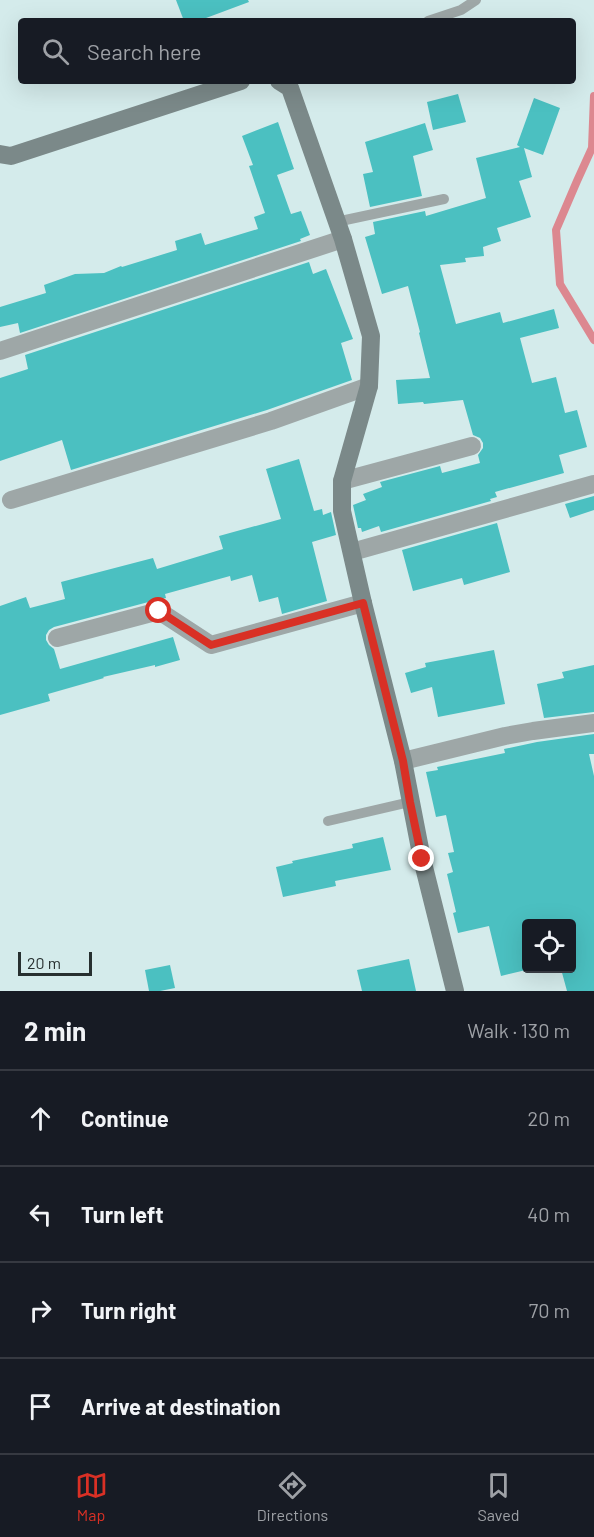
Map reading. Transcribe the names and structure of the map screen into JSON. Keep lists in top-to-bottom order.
{
  "scale_bar": "20 m",
  "page": {
    "search": "Search here",
    "scale": "20 m",
    "heading": ["2 min", "Walk · 130 m"],
    "list": [
      ["Continue", "20 m"],
      ["Turn left", "40 m"],
      ["Turn right", "70 m"],
      "Arrive at destination"
    ],
    "nav": ["Map", "Directions", "Saved"]
  }
}
